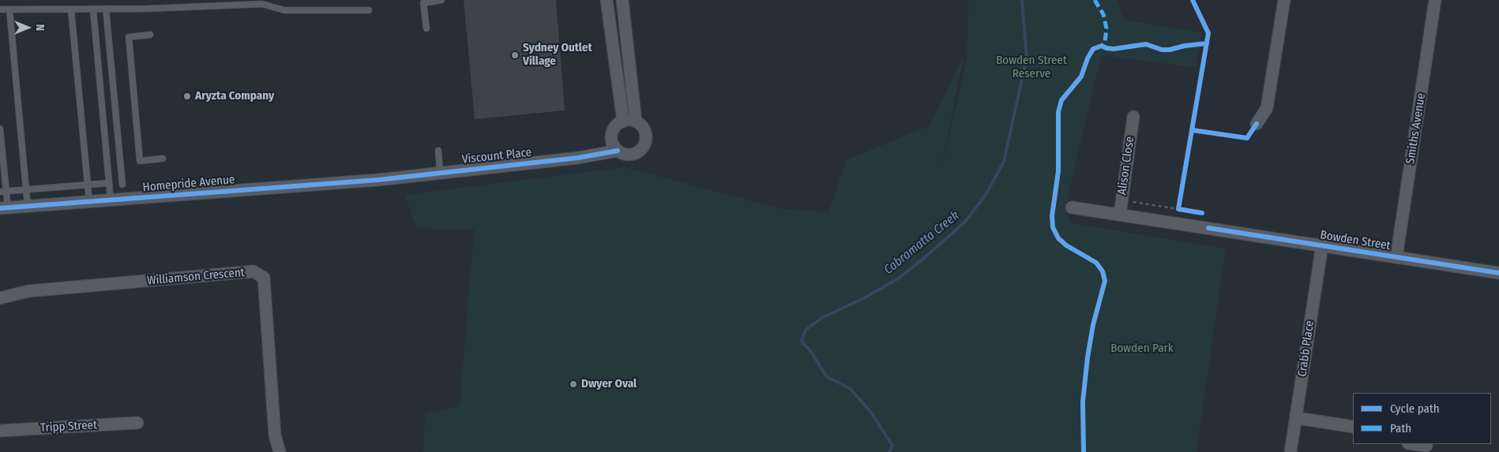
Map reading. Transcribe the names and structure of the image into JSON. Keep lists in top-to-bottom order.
{
  "streets": {
    "street": [
      "Smiths Avenue",
      "Viscount Place",
      "Alison Close",
      "Homepride Avenue",
      "Bowden Street",
      "Williamson Crescent",
      "Crabb Place",
      "Tripp Street"
    ]
  },
  "crossings": [
    ["Smiths Avenue", "Bowden Street"],
    ["Viscount Place", "Homepride Avenue"],
    ["Alison Close", "Bowden Street"],
    ["Bowden Street", "Crabb Place"]
  ],
  "water": ["Cabramatta Creek"],
  "parks": ["Bowden Street Reserve", "Bowden Park"],
  "places": ["Sydney Outlet Village", "Aryzta Company", "Dwyer Oval"],
  "legend": ["Cycle path", "Path"],
  "north": "right"
}
